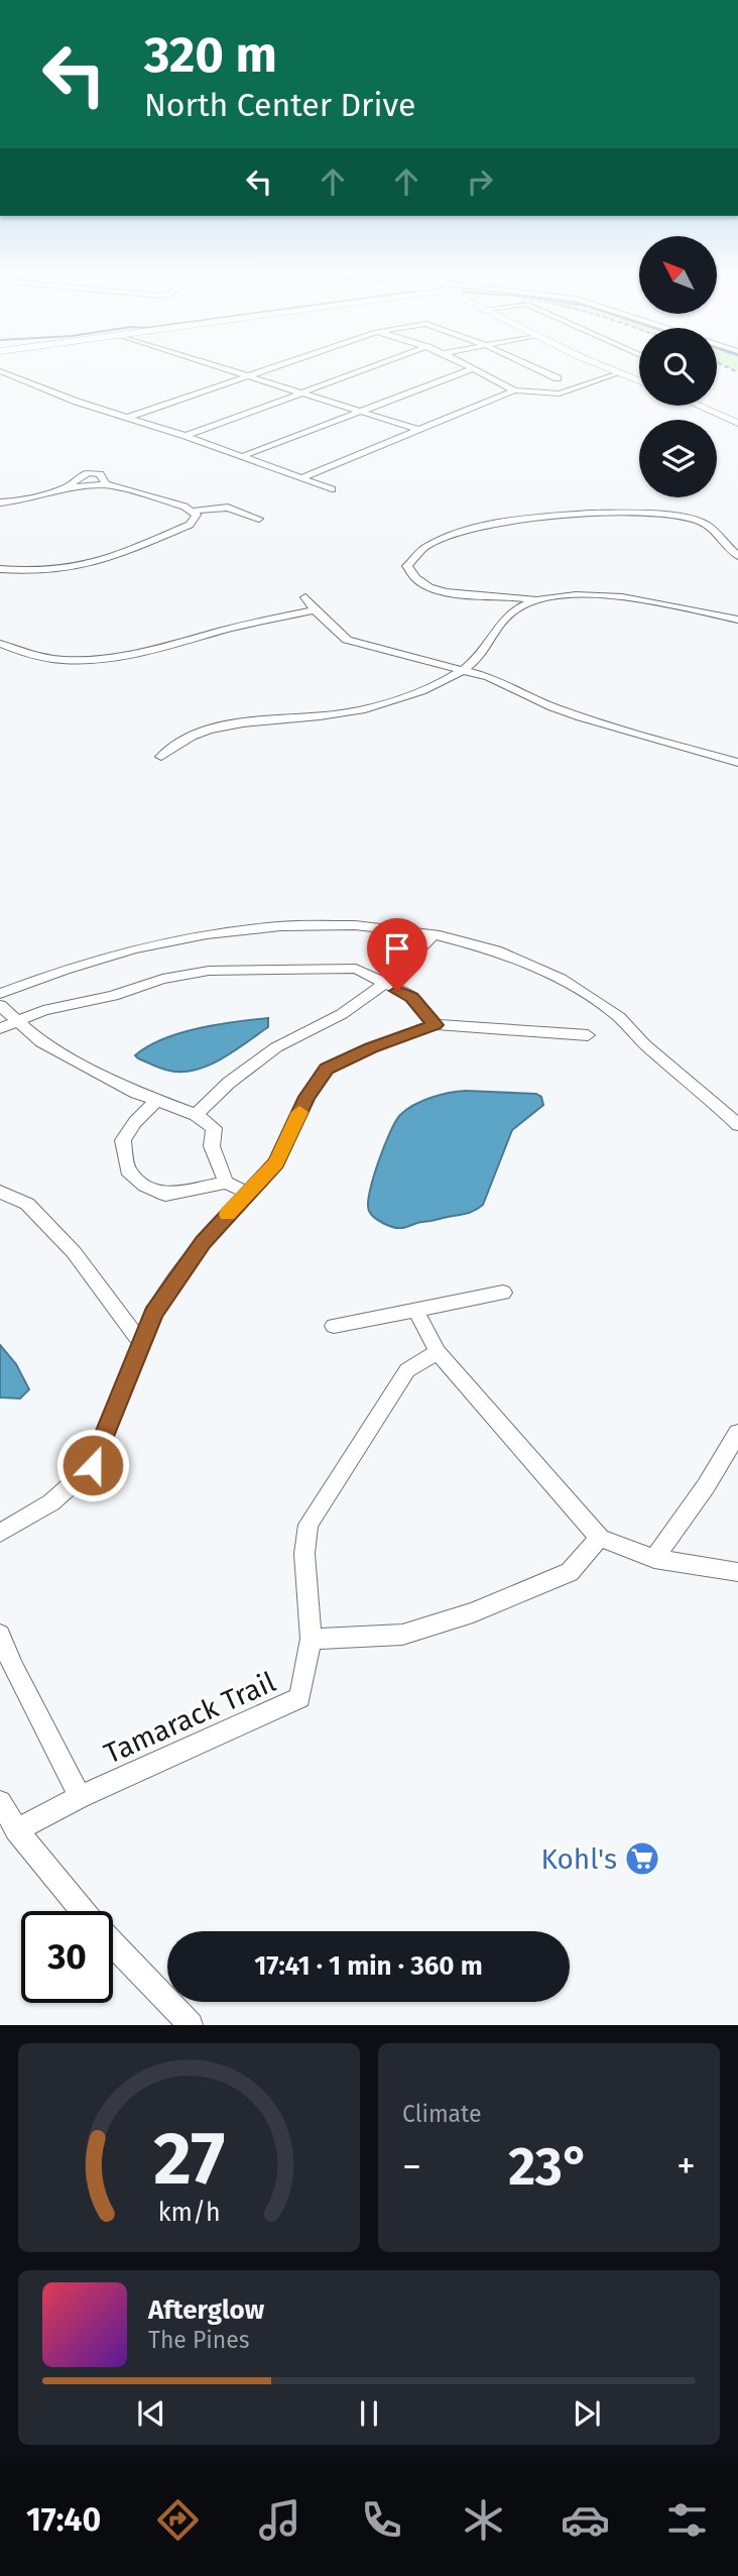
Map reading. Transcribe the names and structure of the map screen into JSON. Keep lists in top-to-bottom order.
{
  "streets": {
    "street": ["Tamarack Trail"]
  },
  "places": {
    "supermarket": ["Kohl's"]
  },
  "north": "top left",
  "page": {
    "turn": ["320 m", "North Center Drive"],
    "limit": "30",
    "trip": "17:41 · 1 min · 360 m",
    "tile": "Climate",
    "heat": ["−", "23°", "+"],
    "song": ["Afterglow", "The Pines"],
    "tabs": "17:40",
    "gauge": ["27", "km/h"]
  }
}
